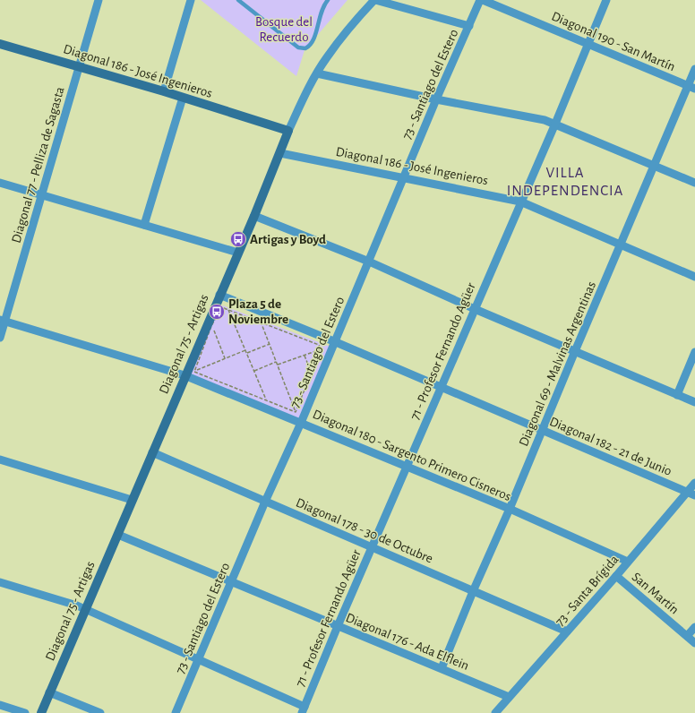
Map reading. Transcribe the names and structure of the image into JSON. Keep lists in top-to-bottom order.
{
  "streets": {
    "street": [
      "Diagonal 190 - San Martín",
      "Diagonal 186 - José Ingenieros",
      "73 - Santiago del Estero",
      "Diagonal 77 - Pelliza de Sagasta",
      "Diagonal 75 - Artigas",
      "71 - Profesor Fernando Agüer",
      "Diagonal 69 - Malvinas Argentinas",
      "Diagonal 182 - 21 de Junio",
      "Diagonal 180 - Sargento Primero Cisneros",
      "Diagonal 178 - 30 de Octubre",
      "73 - Santa Brígida",
      "San Martín",
      "Diagonal 176 - Ada Elflein"
    ]
  },
  "crossings": [
    ["Diagonal 190 - San Martín", "73 - Santiago del Estero"],
    ["Diagonal 190 - San Martín", "71 - Profesor Fernando Agüer"],
    ["Diagonal 190 - San Martín", "Diagonal 69 - Malvinas Argentinas"],
    ["Diagonal 186 - José Ingenieros", "73 - Santiago del Estero"],
    ["Diagonal 186 - José Ingenieros", "Diagonal 77 - Pelliza de Sagasta"],
    ["Diagonal 186 - José Ingenieros", "Diagonal 75 - Artigas"],
    ["Diagonal 186 - José Ingenieros", "71 - Profesor Fernando Agüer"],
    ["Diagonal 186 - José Ingenieros", "Diagonal 69 - Malvinas Argentinas"],
    ["73 - Santiago del Estero", "Diagonal 182 - 21 de Junio"],
    ["73 - Santiago del Estero", "Diagonal 180 - Sargento Primero Cisneros"],
    ["73 - Santiago del Estero", "Diagonal 178 - 30 de Octubre"],
    ["73 - Santiago del Estero", "Diagonal 176 - Ada Elflein"],
    ["Diagonal 77 - Pelliza de Sagasta", "Diagonal 180 - Sargento Primero Cisneros"],
    ["Diagonal 75 - Artigas", "Diagonal 182 - 21 de Junio"],
    ["Diagonal 75 - Artigas", "Diagonal 180 - Sargento Primero Cisneros"],
    ["Diagonal 75 - Artigas", "Diagonal 178 - 30 de Octubre"],
    ["Diagonal 75 - Artigas", "Diagonal 176 - Ada Elflein"],
    ["71 - Profesor Fernando Agüer", "Diagonal 182 - 21 de Junio"],
    ["71 - Profesor Fernando Agüer", "Diagonal 180 - Sargento Primero Cisneros"],
    ["71 - Profesor Fernando Agüer", "Diagonal 178 - 30 de Octubre"],
    ["71 - Profesor Fernando Agüer", "Diagonal 176 - Ada Elflein"],
    ["Diagonal 69 - Malvinas Argentinas", "Diagonal 182 - 21 de Junio"],
    ["Diagonal 69 - Malvinas Argentinas", "Diagonal 180 - Sargento Primero Cisneros"],
    ["Diagonal 69 - Malvinas Argentinas", "Diagonal 178 - 30 de Octubre"],
    ["Diagonal 69 - Malvinas Argentinas", "Diagonal 176 - Ada Elflein"],
    ["Diagonal 182 - 21 de Junio", "73 - Santa Brígida"],
    ["Diagonal 180 - Sargento Primero Cisneros", "73 - Santa Brígida"],
    ["Diagonal 178 - 30 de Octubre", "73 - Santa Brígida"],
    ["73 - Santa Brígida", "San Martín"],
    ["73 - Santa Brígida", "Diagonal 176 - Ada Elflein"]
  ],
  "districts": ["VILLA INDEPENDENCIA"],
  "parks": ["Bosque del Recuerdo"],
  "places": {
    "bus stop": ["Artigas y Boyd", "Plaza 5 de Noviembre"]
  }
}
